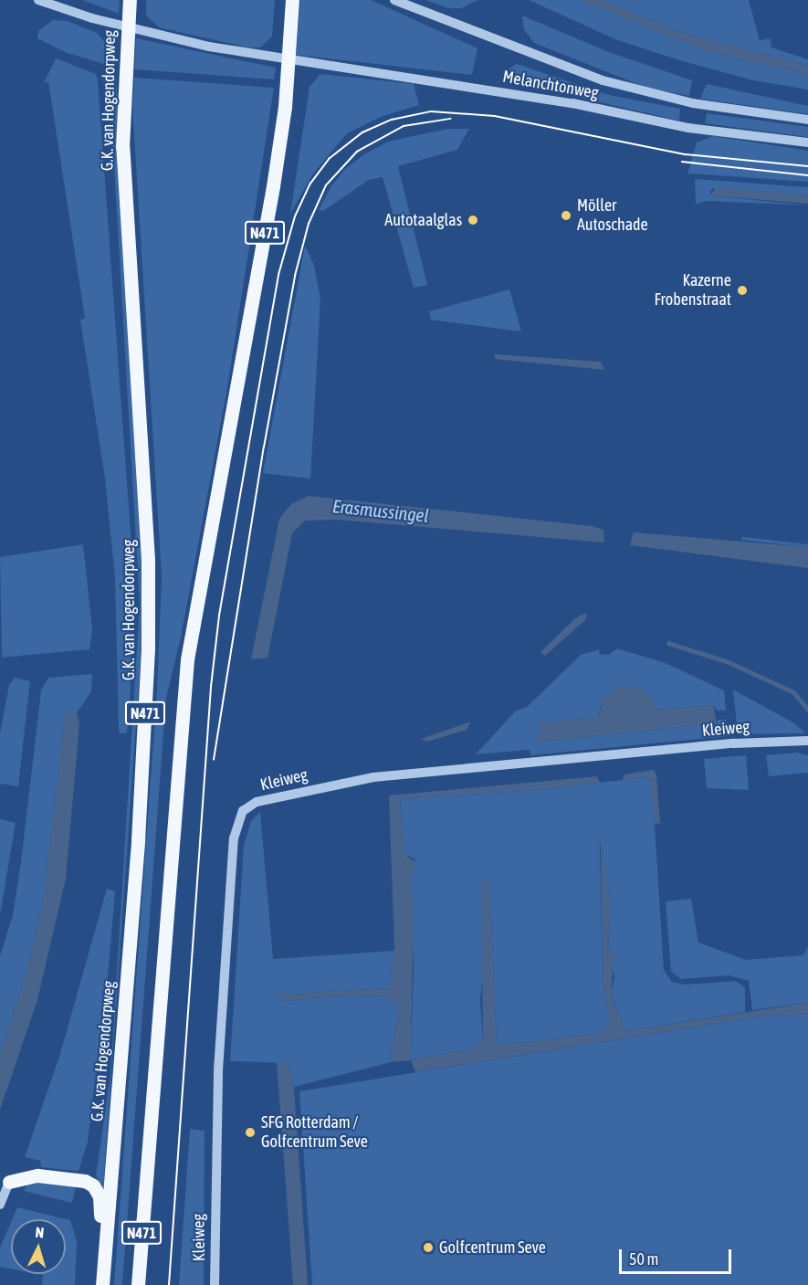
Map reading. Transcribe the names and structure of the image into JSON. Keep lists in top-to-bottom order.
{
  "streets": {
    "main road": ["G.K. van Hogendorpweg", "N471"],
    "street": ["Melanchtonweg", "Kleiweg"]
  },
  "crossings": [
    ["Melanchtonweg", "G.K. van Hogendorpweg"],
    ["Melanchtonweg", "N471"]
  ],
  "water": ["Erasmussingel"],
  "places": [
    "Möller Autoschade",
    "Autotaalglas",
    "Kazerne Frobenstraat",
    "SFG Rotterdam / Golfcentrum Seve",
    "Golfcentrum Seve"
  ],
  "scale_bar": "50 m",
  "north": "top"
}
